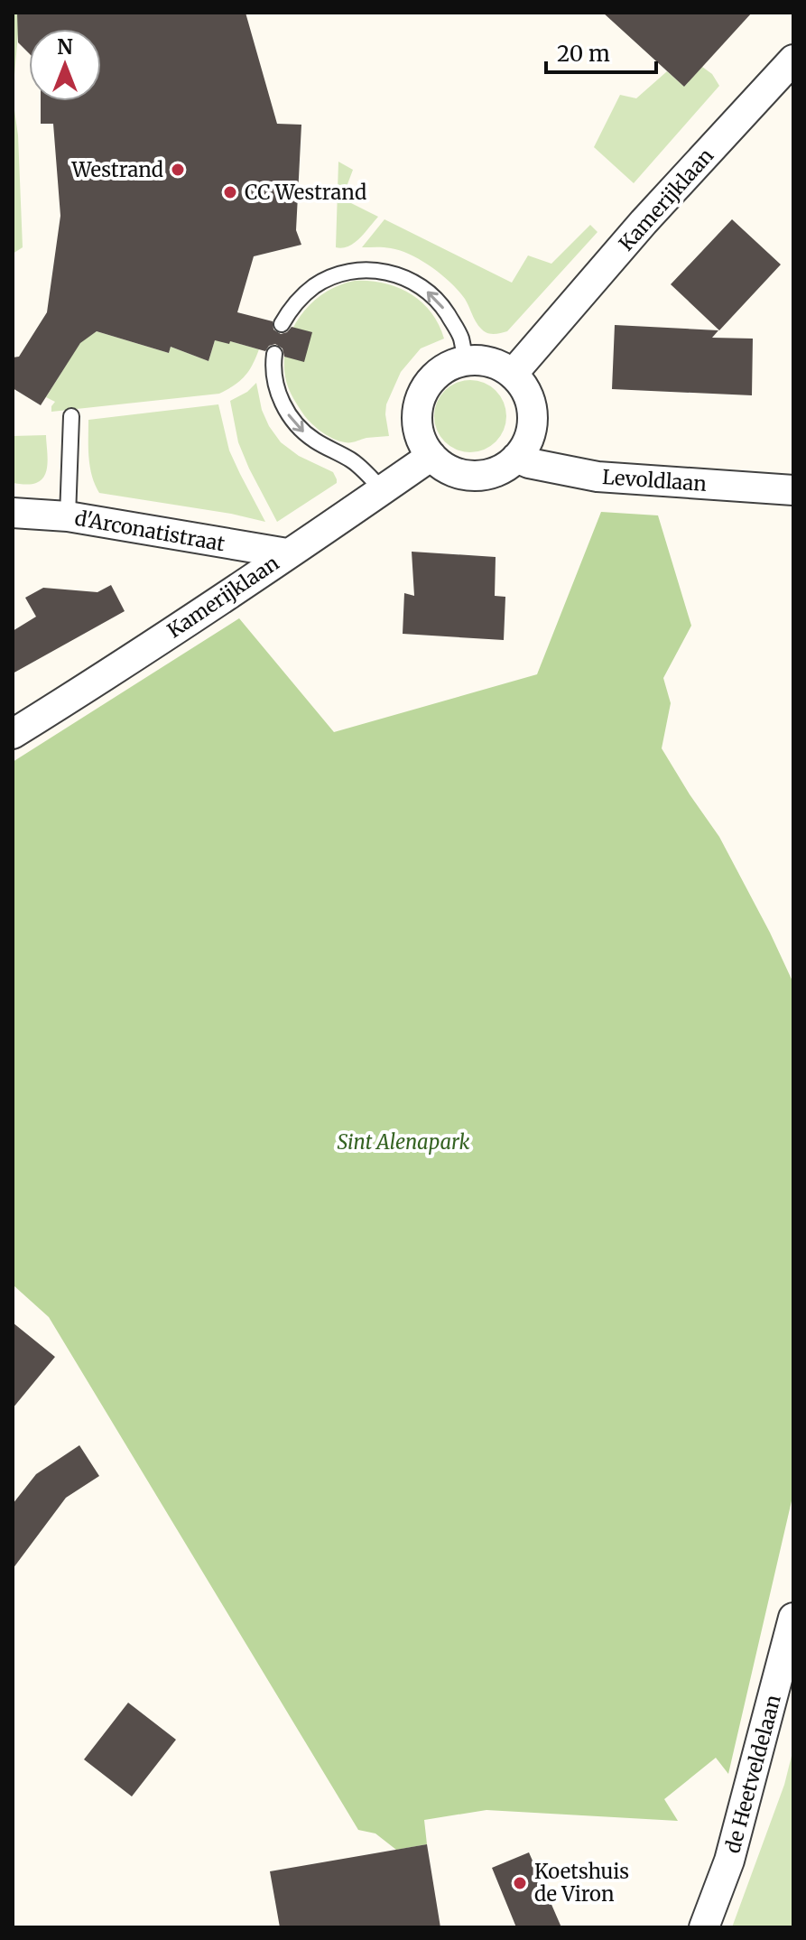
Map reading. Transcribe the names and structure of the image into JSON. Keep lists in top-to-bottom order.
{
  "streets": {
    "street": [
      "Kamerijklaan",
      "Levoldlaan",
      "d'Arconatistraat",
      "de Heetveldelaan"
    ]
  },
  "crossings": [
    ["Kamerijklaan", "Levoldlaan"],
    ["Kamerijklaan", "d'Arconatistraat"]
  ],
  "parks": ["Sint Alenapark"],
  "places": ["Westrand", "CC Westrand", "Koetshuis de Viron"],
  "scale_bar": "20 m",
  "north": "top"
}
